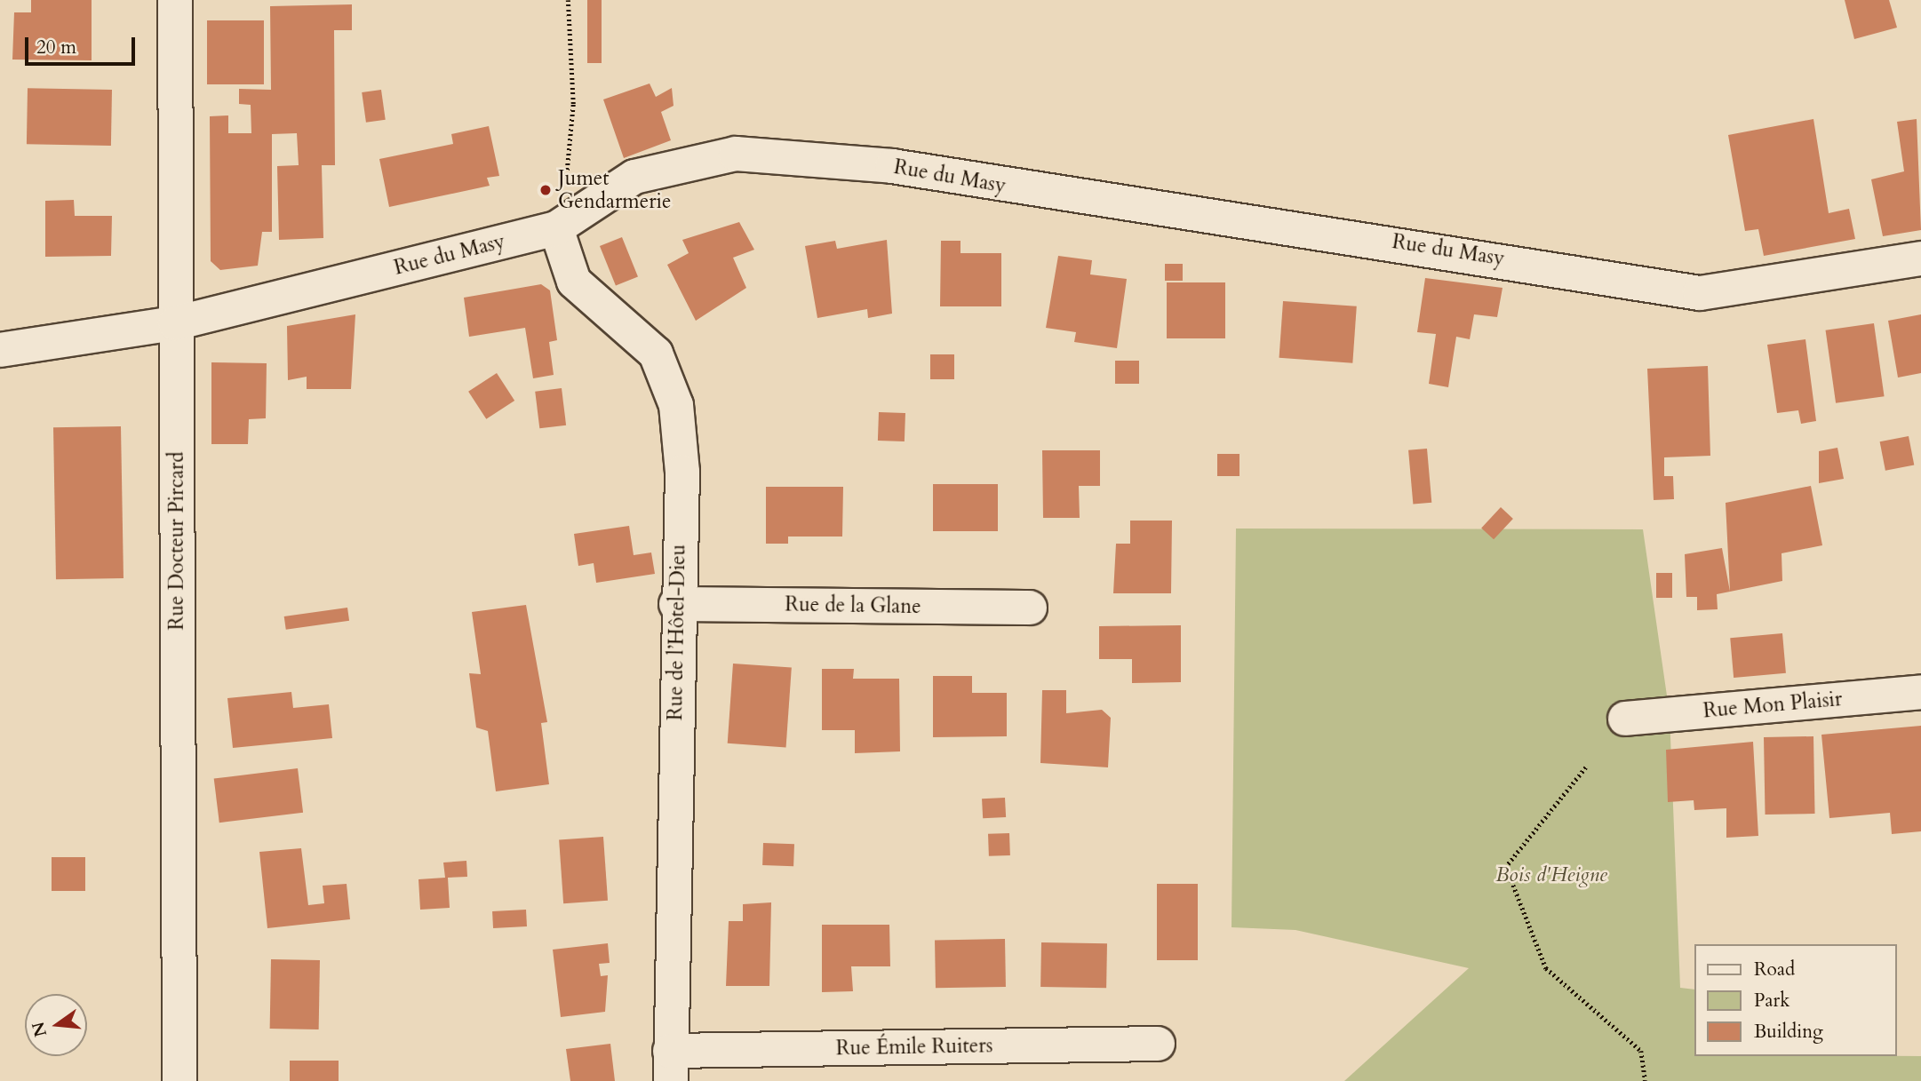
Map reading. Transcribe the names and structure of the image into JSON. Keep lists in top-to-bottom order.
{
  "streets": {
    "street": [
      "Rue du Masy",
      "Rue Docteur Pircard",
      "Rue de la Glane",
      "Rue de l’Hôtel-Dieu",
      "Rue Mon Plaisir",
      "Rue Émile Ruiters"
    ]
  },
  "crossings": [
    ["Rue du Masy", "Rue Docteur Pircard"],
    ["Rue du Masy", "Rue de l’Hôtel-Dieu"],
    ["Rue de la Glane", "Rue de l’Hôtel-Dieu"],
    ["Rue de l’Hôtel-Dieu", "Rue Émile Ruiters"]
  ],
  "parks": ["Bois d'Heigne"],
  "places": ["Jumet Gendarmerie"],
  "legend": ["Road", "Park", "Building"],
  "scale_bar": "20 m",
  "north": "left"
}
